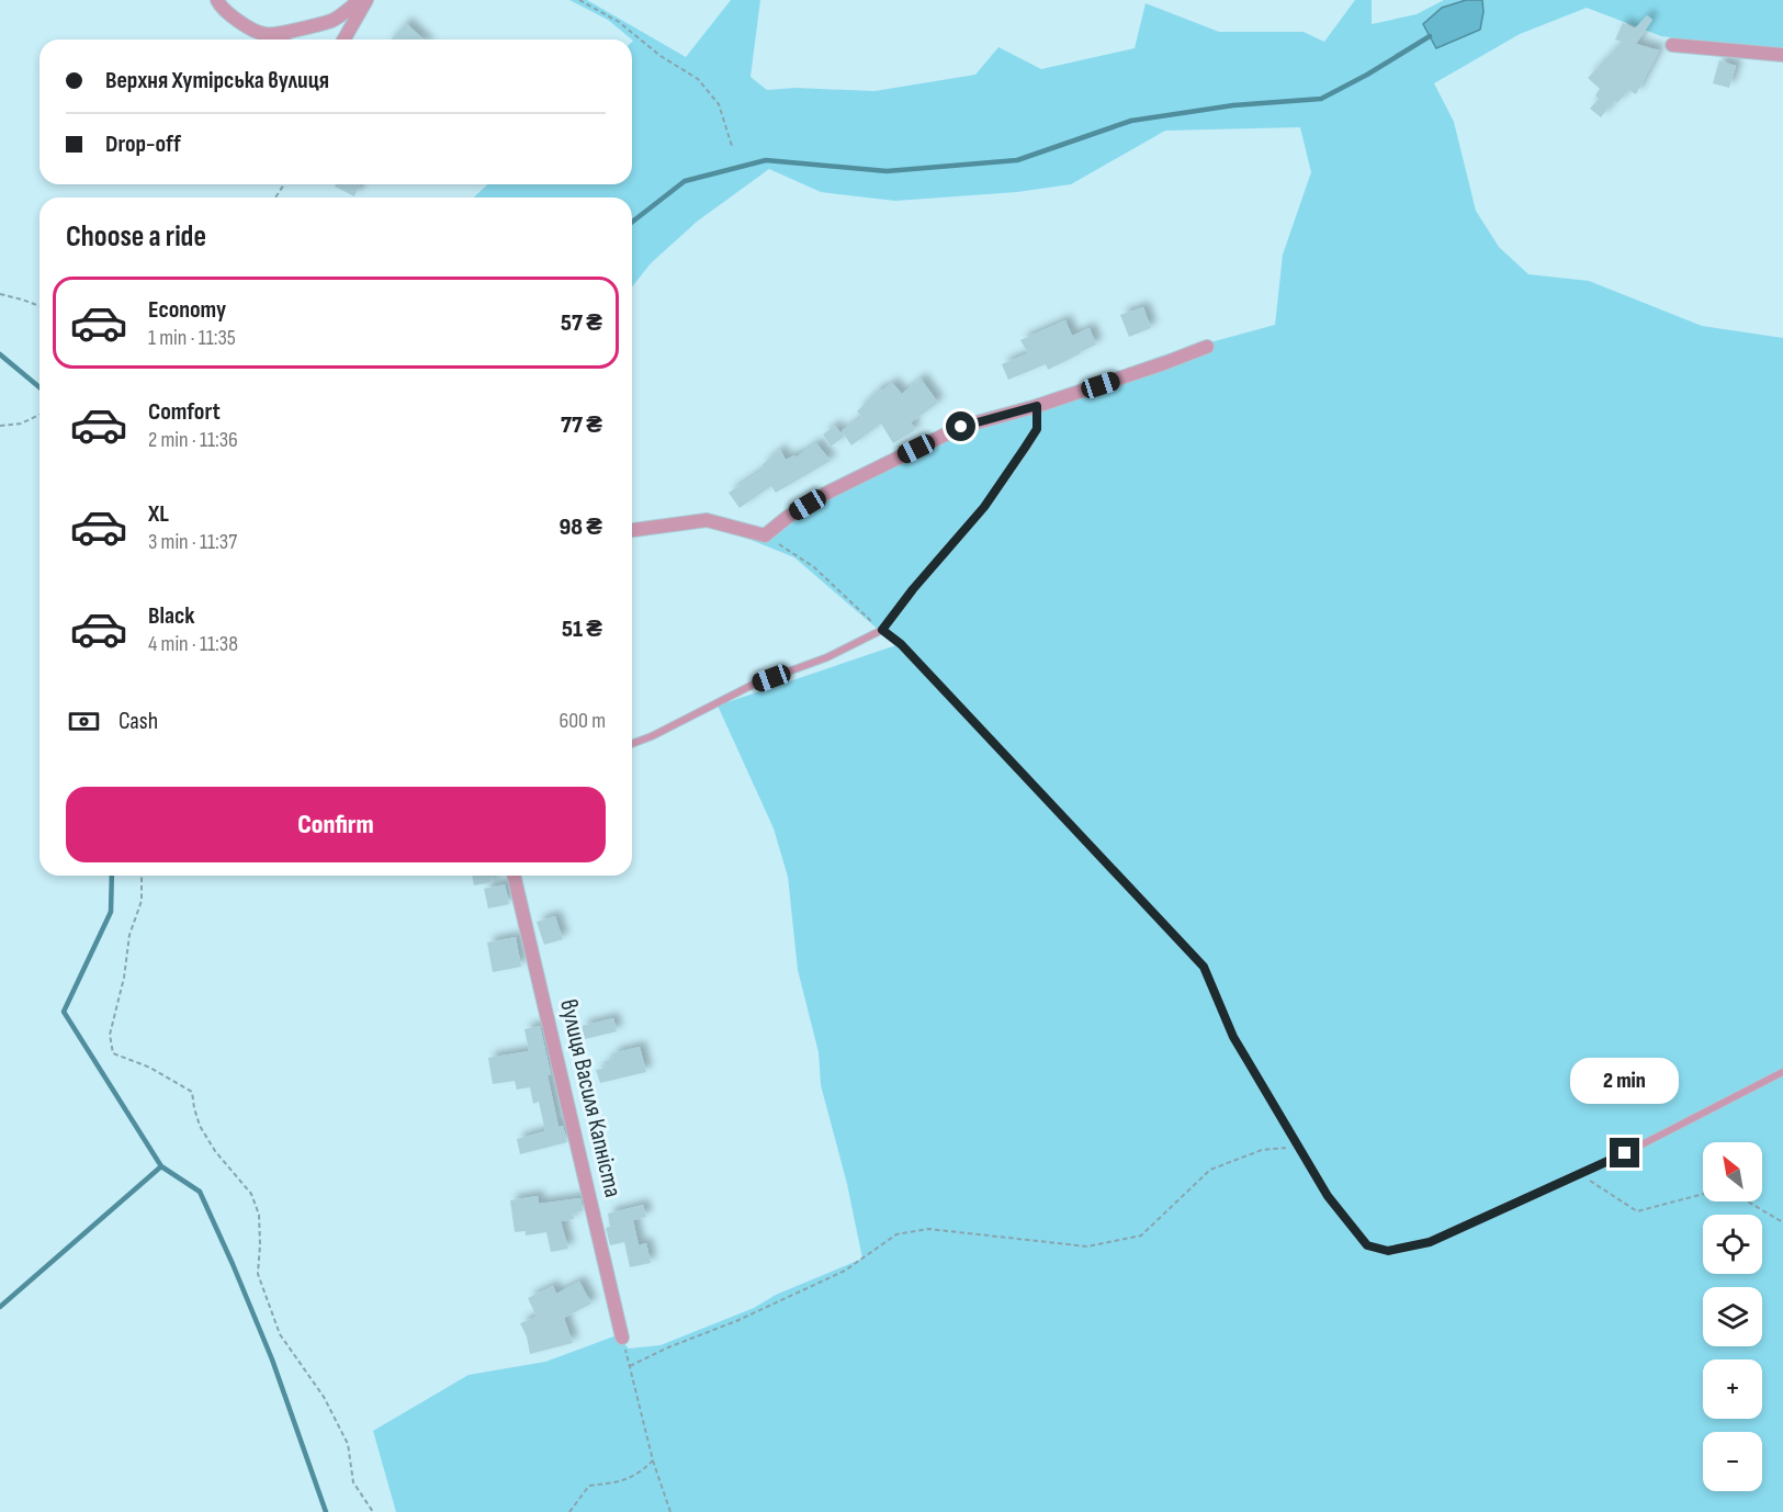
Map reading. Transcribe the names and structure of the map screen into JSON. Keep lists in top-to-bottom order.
{
  "streets": {
    "street": ["вулиця Василя Капніста"]
  },
  "north": "top left",
  "page": {
    "banner": ["Верхня Хутірська вулиця", "Drop-off"],
    "heading": "Choose a ride",
    "list": [
      {
        "name": "Economy",
        "note": "1 min · 11:35",
        "value": "57 ₴"
      },
      {
        "name": "Comfort",
        "note": "2 min · 11:36",
        "value": "77 ₴"
      },
      {
        "name": "XL",
        "note": "3 min · 11:37",
        "value": "98 ₴"
      },
      {
        "name": "Black",
        "note": "4 min · 11:38",
        "value": "51 ₴"
      }
    ],
    "pay": ["Cash", "600 m"],
    "buttons": "Confirm",
    "bubble": "2 min",
    "map_buttons": ["+", "−"]
  }
}
